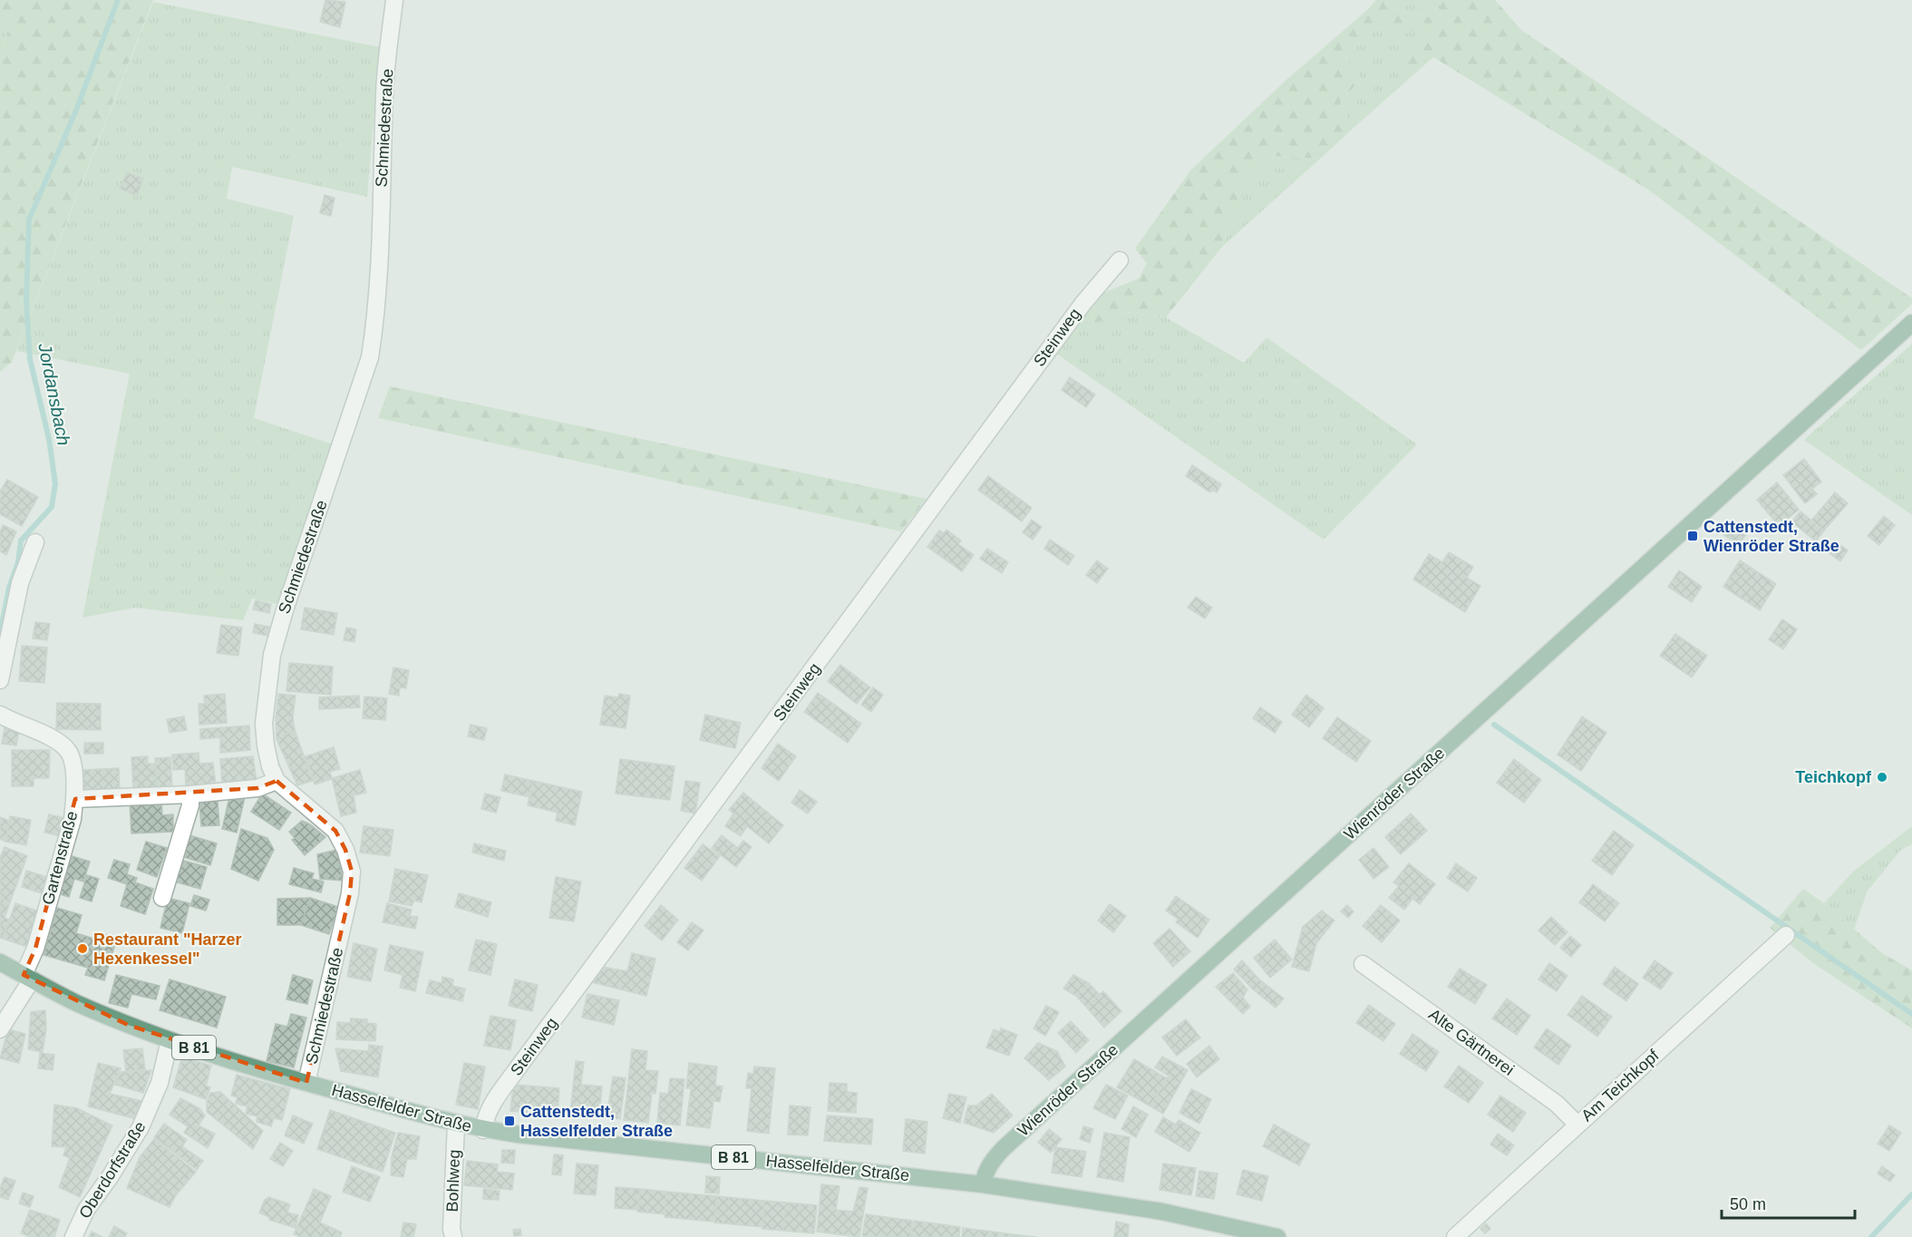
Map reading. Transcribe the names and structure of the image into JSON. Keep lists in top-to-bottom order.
{
  "streets": {
    "main road": ["Wienröder Straße", "B 81", "Hasselfelder Straße"],
    "street": [
      "Schmiedestraße",
      "Steinweg",
      "Gartenstraße",
      "Alte Gärtnerei",
      "Am Teichkopf",
      "Oberdorfstraße",
      "Bohlweg"
    ]
  },
  "crossings": [
    ["Schmiedestraße", "Hasselfelder Straße"],
    ["Steinweg", "Hasselfelder Straße"],
    ["Wienröder Straße", "Hasselfelder Straße"],
    ["Gartenstraße", "Hasselfelder Straße"],
    ["Alte Gärtnerei", "Am Teichkopf"],
    ["Hasselfelder Straße", "Oberdorfstraße"],
    ["Hasselfelder Straße", "Bohlweg"]
  ],
  "water": ["Jordansbach"],
  "places": {
    "transit": ["Cattenstedt, Wienröder Straße", "Cattenstedt, Hasselfelder Straße"],
    "other": ["Teichkopf", "Restaurant \"Harzer Hexenkessel\""]
  },
  "scale_bar": "50 m"
}
